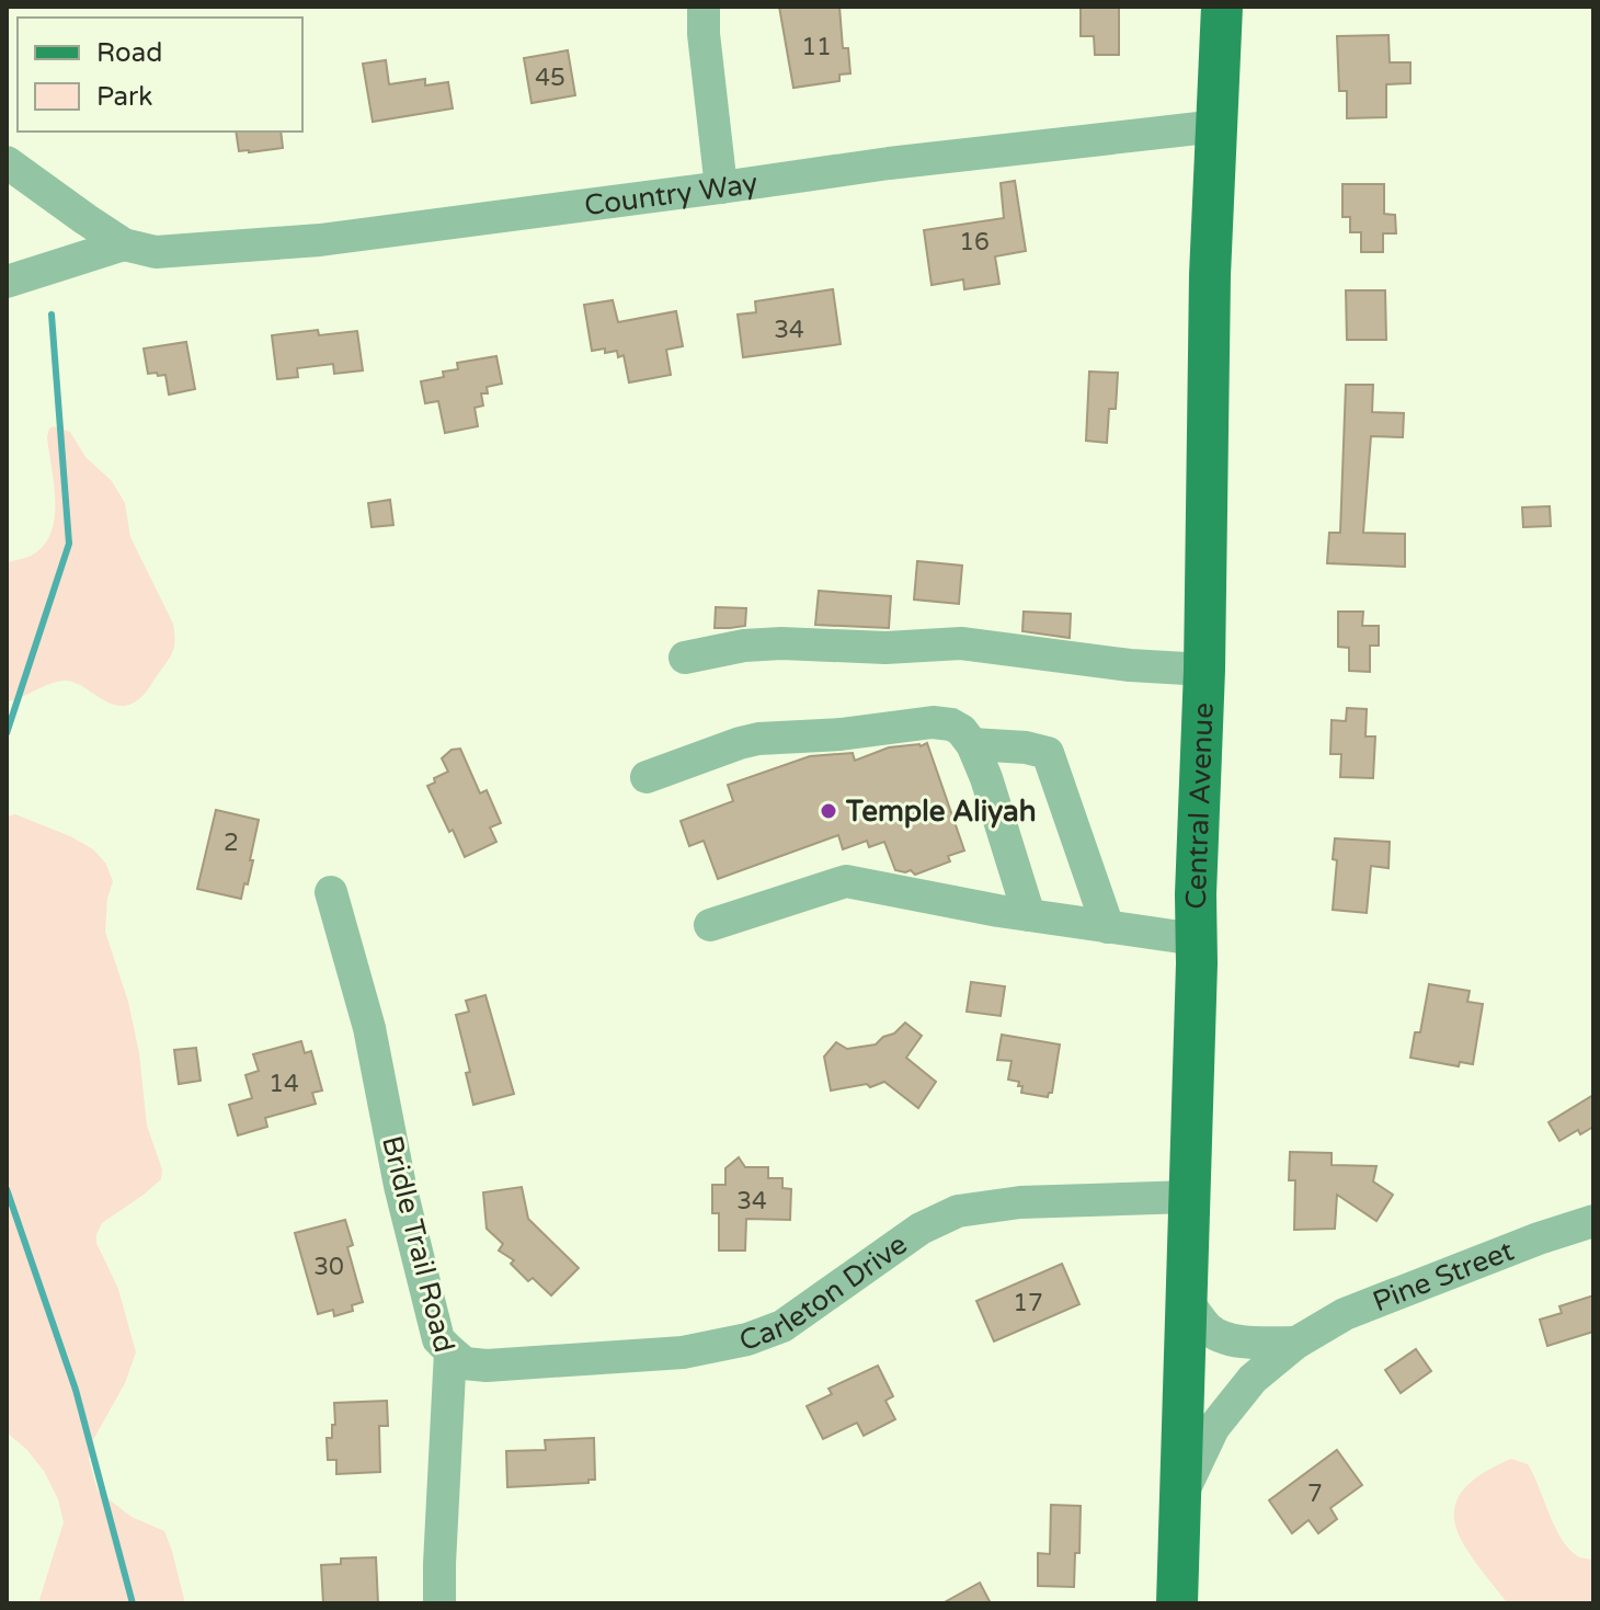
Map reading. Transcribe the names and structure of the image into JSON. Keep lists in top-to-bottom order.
{
  "streets": {
    "main road": ["Central Avenue"],
    "street": [
      "Country Way",
      "Bridle Trail Road",
      "Pine Street",
      "Carleton Drive"
    ]
  },
  "crossings": [
    ["Country Way", "Central Avenue"],
    ["Central Avenue", "Pine Street"],
    ["Central Avenue", "Carleton Drive"],
    ["Bridle Trail Road", "Carleton Drive"]
  ],
  "places": ["Temple Aliyah"],
  "house_numbers": [
    "11",
    "45",
    "16",
    "34",
    "2",
    "14",
    "34",
    "30",
    "17",
    "7"
  ],
  "legend": ["Road", "Park"]
}
